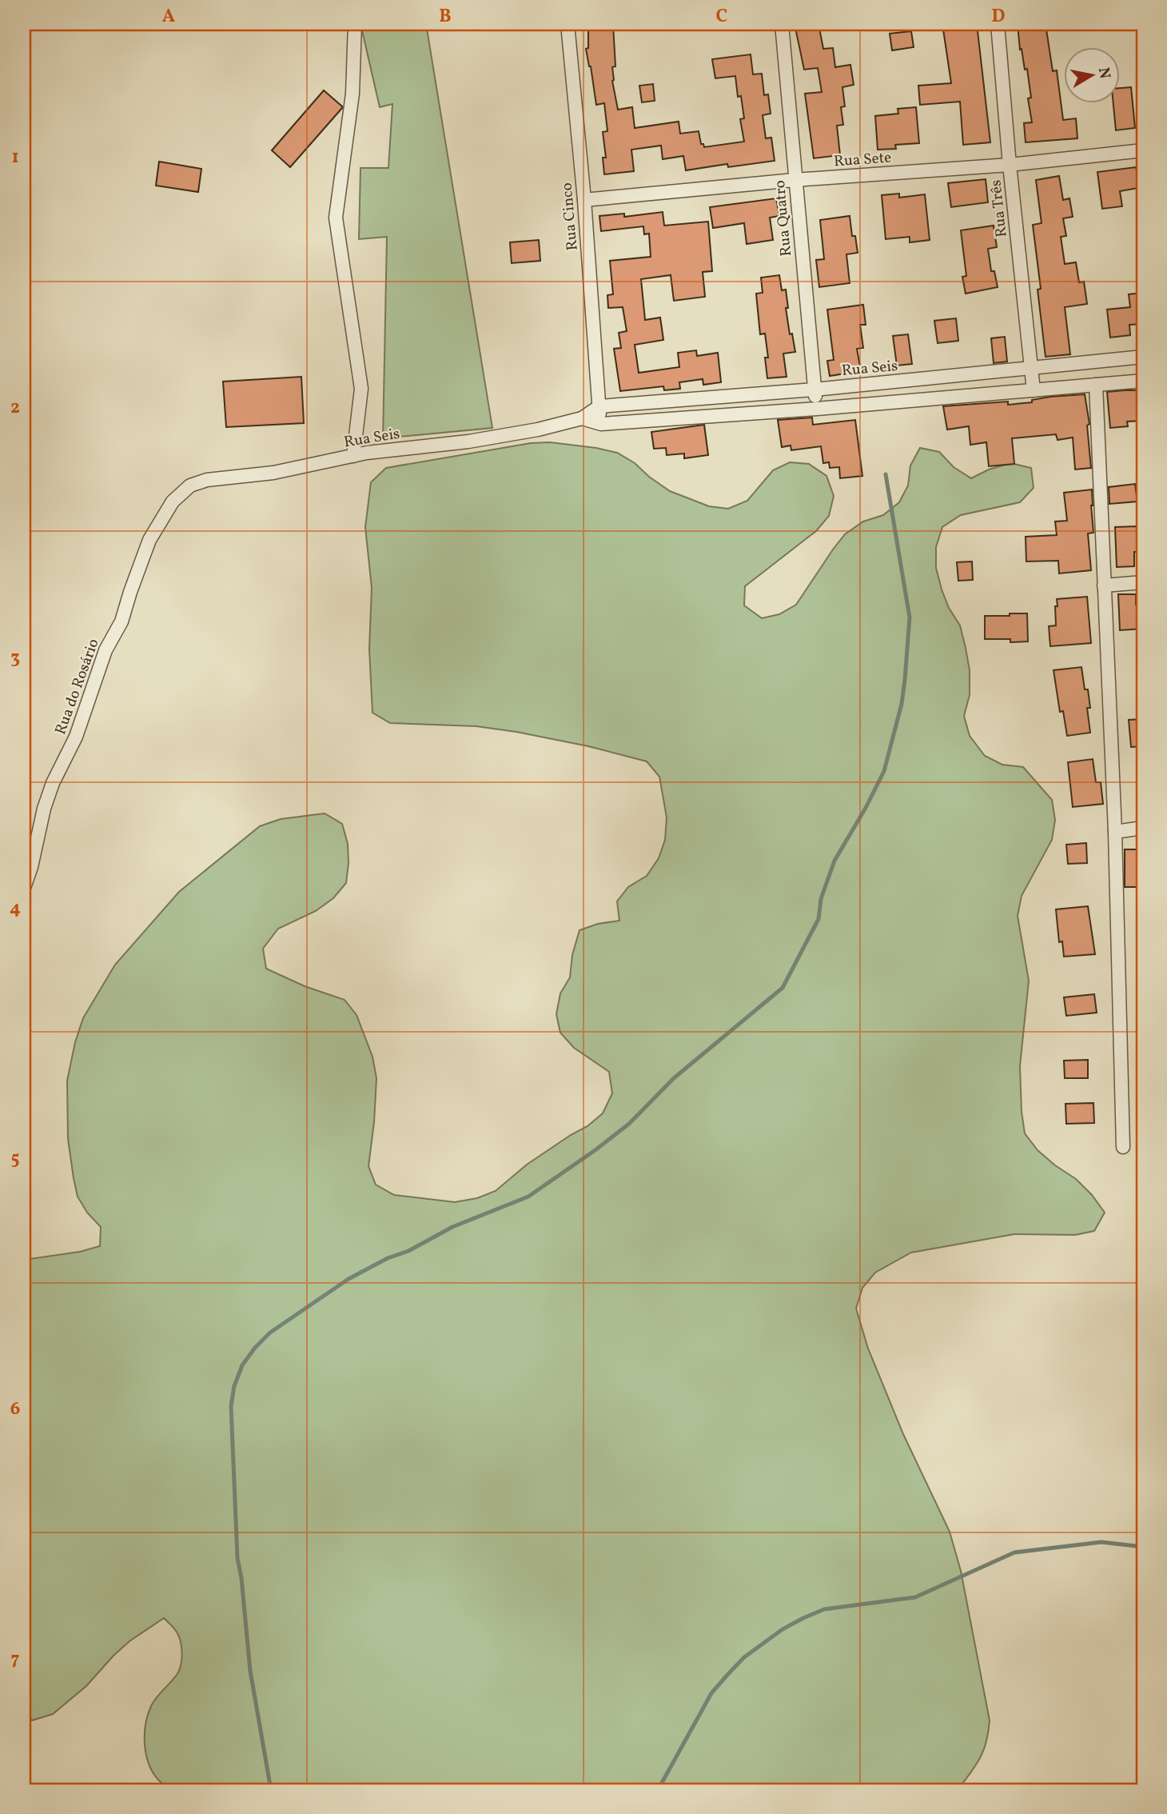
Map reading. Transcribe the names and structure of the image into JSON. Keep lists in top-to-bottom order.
{
  "streets": {
    "street": [
      "Rua Sete",
      "Rua Três",
      "Rua Cinco",
      "Rua Quatro",
      "Rua Seis",
      "Rua do Rosário"
    ]
  },
  "crossings": [
    ["Rua Sete", "Rua Três"],
    ["Rua Sete", "Rua Cinco"],
    ["Rua Sete", "Rua Quatro"],
    ["Rua Três", "Rua Seis"],
    ["Rua Cinco", "Rua Seis"],
    ["Rua Quatro", "Rua Seis"],
    ["Rua Seis", "Rua do Rosário"]
  ],
  "north": "right",
  "grid": {
    "columns": [
      "A",
      "B",
      "C",
      "D"
    ],
    "rows": [
      "1",
      "2",
      "3",
      "4",
      "5",
      "6",
      "7"
    ]
  }
}
